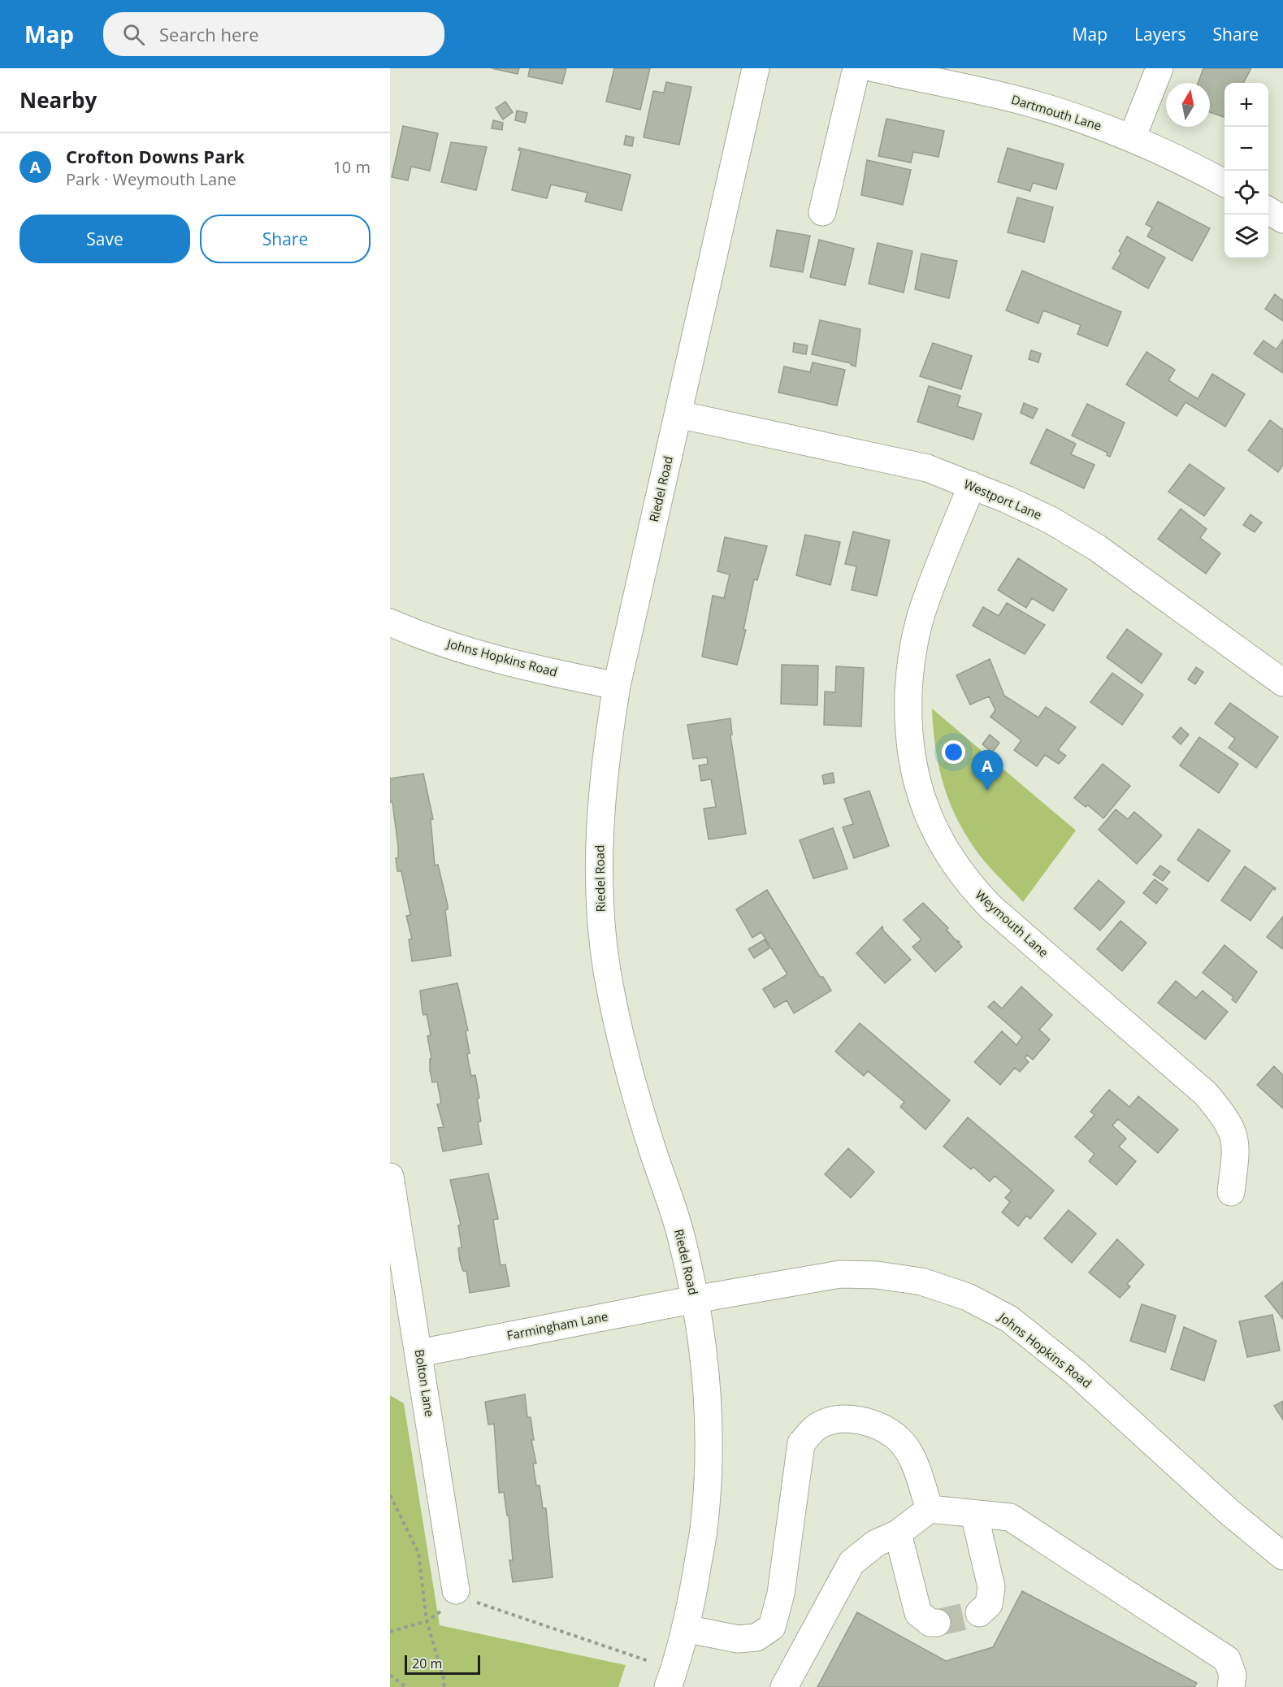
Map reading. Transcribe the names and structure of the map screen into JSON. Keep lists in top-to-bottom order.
{
  "streets": {
    "street": [
      "Dartmouth Lane",
      "Riedel Road",
      "Westport Lane",
      "Johns Hopkins Road",
      "Weymouth Lane",
      "Farmingham Lane",
      "Bolton Lane"
    ]
  },
  "crossings": [
    ["Riedel Road", "Westport Lane"],
    ["Riedel Road", "Johns Hopkins Road"],
    ["Riedel Road", "Farmingham Lane"],
    ["Westport Lane", "Weymouth Lane"],
    ["Johns Hopkins Road", "Farmingham Lane"],
    ["Farmingham Lane", "Bolton Lane"]
  ],
  "scale_bar": "20 m",
  "north": "top",
  "page": {
    "header": "Map",
    "search": "Search here",
    "nav": ["Map", "Layers", "Share"],
    "heading": "Nearby",
    "map_buttons": ["+", "−"],
    "list": [
      {
        "mark": "A",
        "name": "Crofton Downs Park",
        "note": "Park · Weymouth Lane",
        "value": "10 m"
      }
    ],
    "buttons": ["Save", "Share"],
    "pins": "A",
    "scale": "20 m"
  }
}
